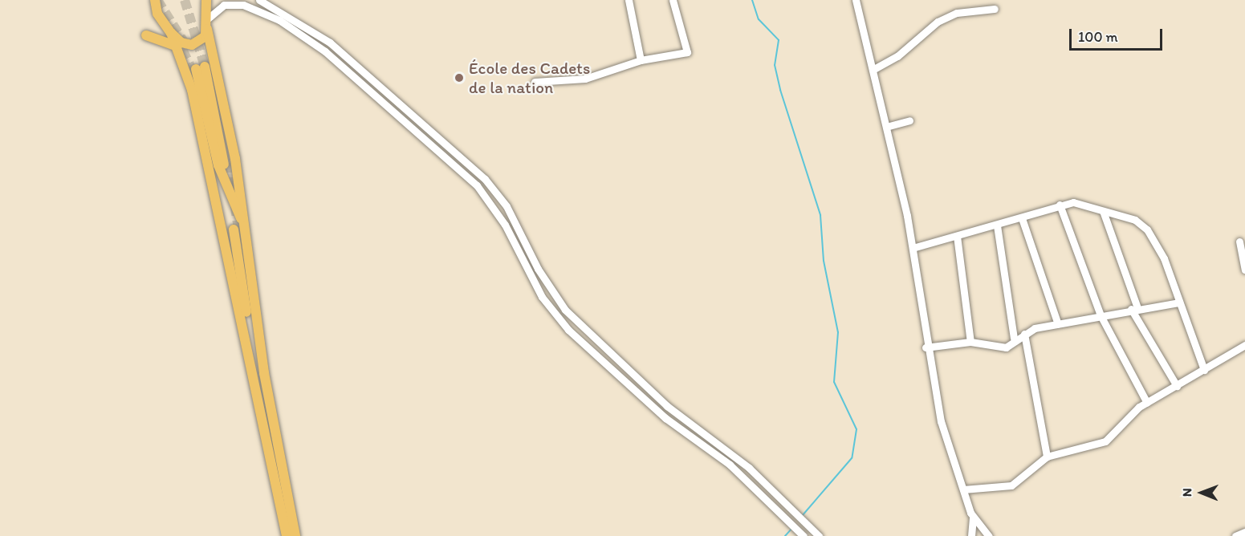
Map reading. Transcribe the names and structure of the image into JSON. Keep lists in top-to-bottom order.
{
  "places": ["École des Cadets de la nation"],
  "scale_bar": "100 m",
  "north": "left"
}
